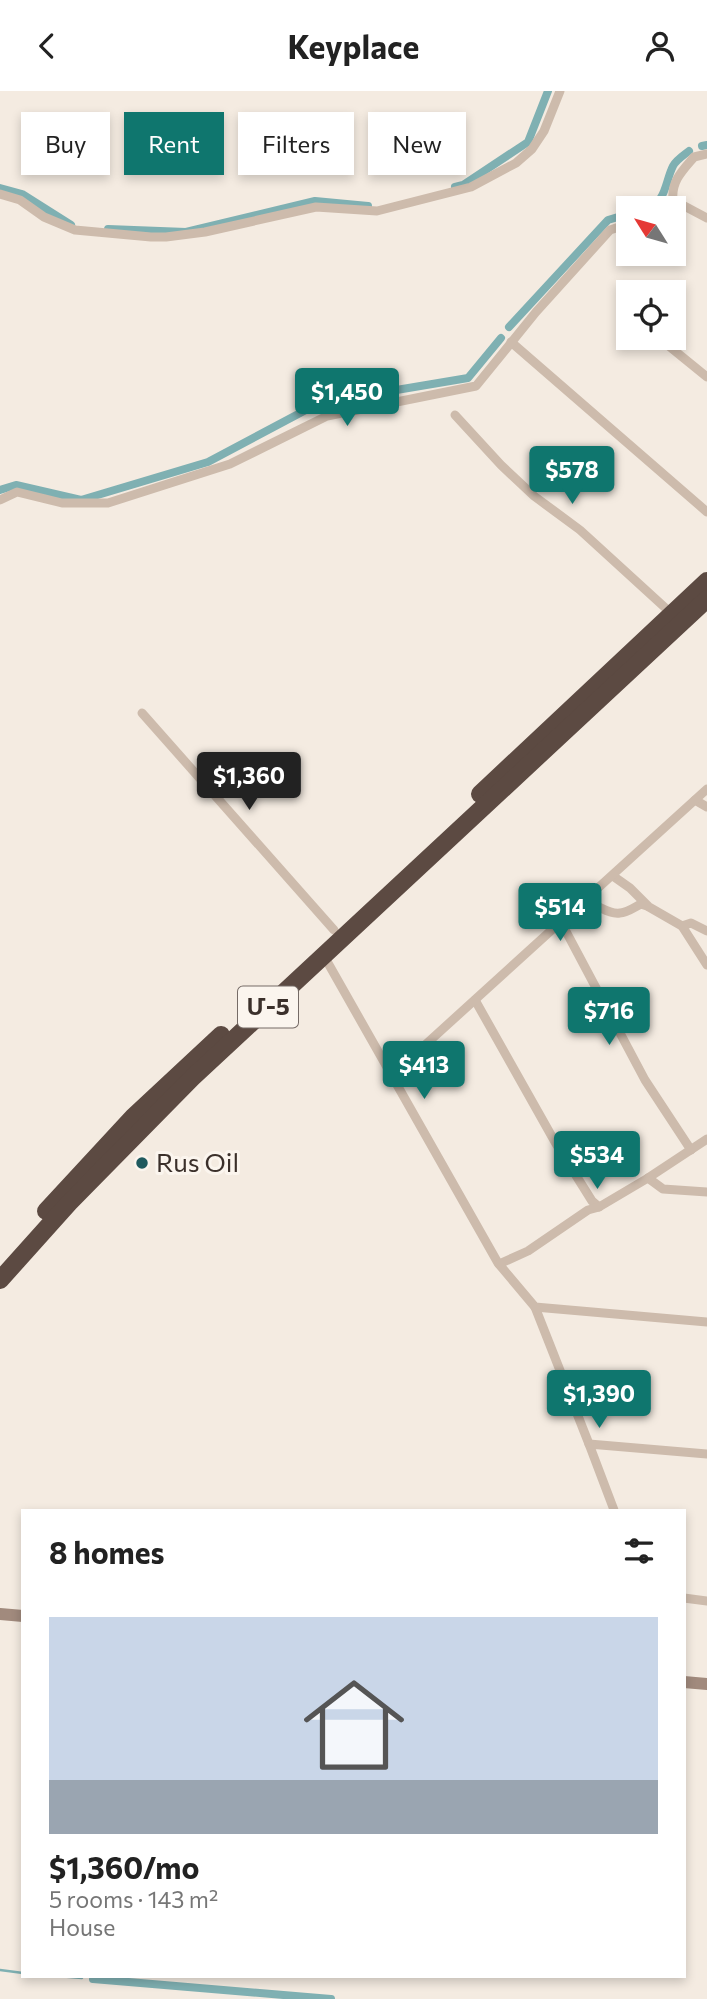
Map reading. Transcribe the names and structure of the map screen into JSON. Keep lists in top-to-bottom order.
{
  "streets": {
    "highway": ["Մ-5"]
  },
  "places": ["Rus Oil"],
  "north": "top left",
  "page": {
    "header": "Keyplace",
    "chip": [
      "Buy",
      "Rent",
      "Filters",
      "New"
    ],
    "price": [
      "$1,450",
      "$578",
      "$1,360",
      "$514",
      "$716",
      "$413",
      "$534",
      "$1,390"
    ],
    "heading": "8 homes",
    "list": [
      {
        "name": "$1,360/mo",
        "note": "5 rooms · 143 m² · House"
      }
    ]
  }
}
